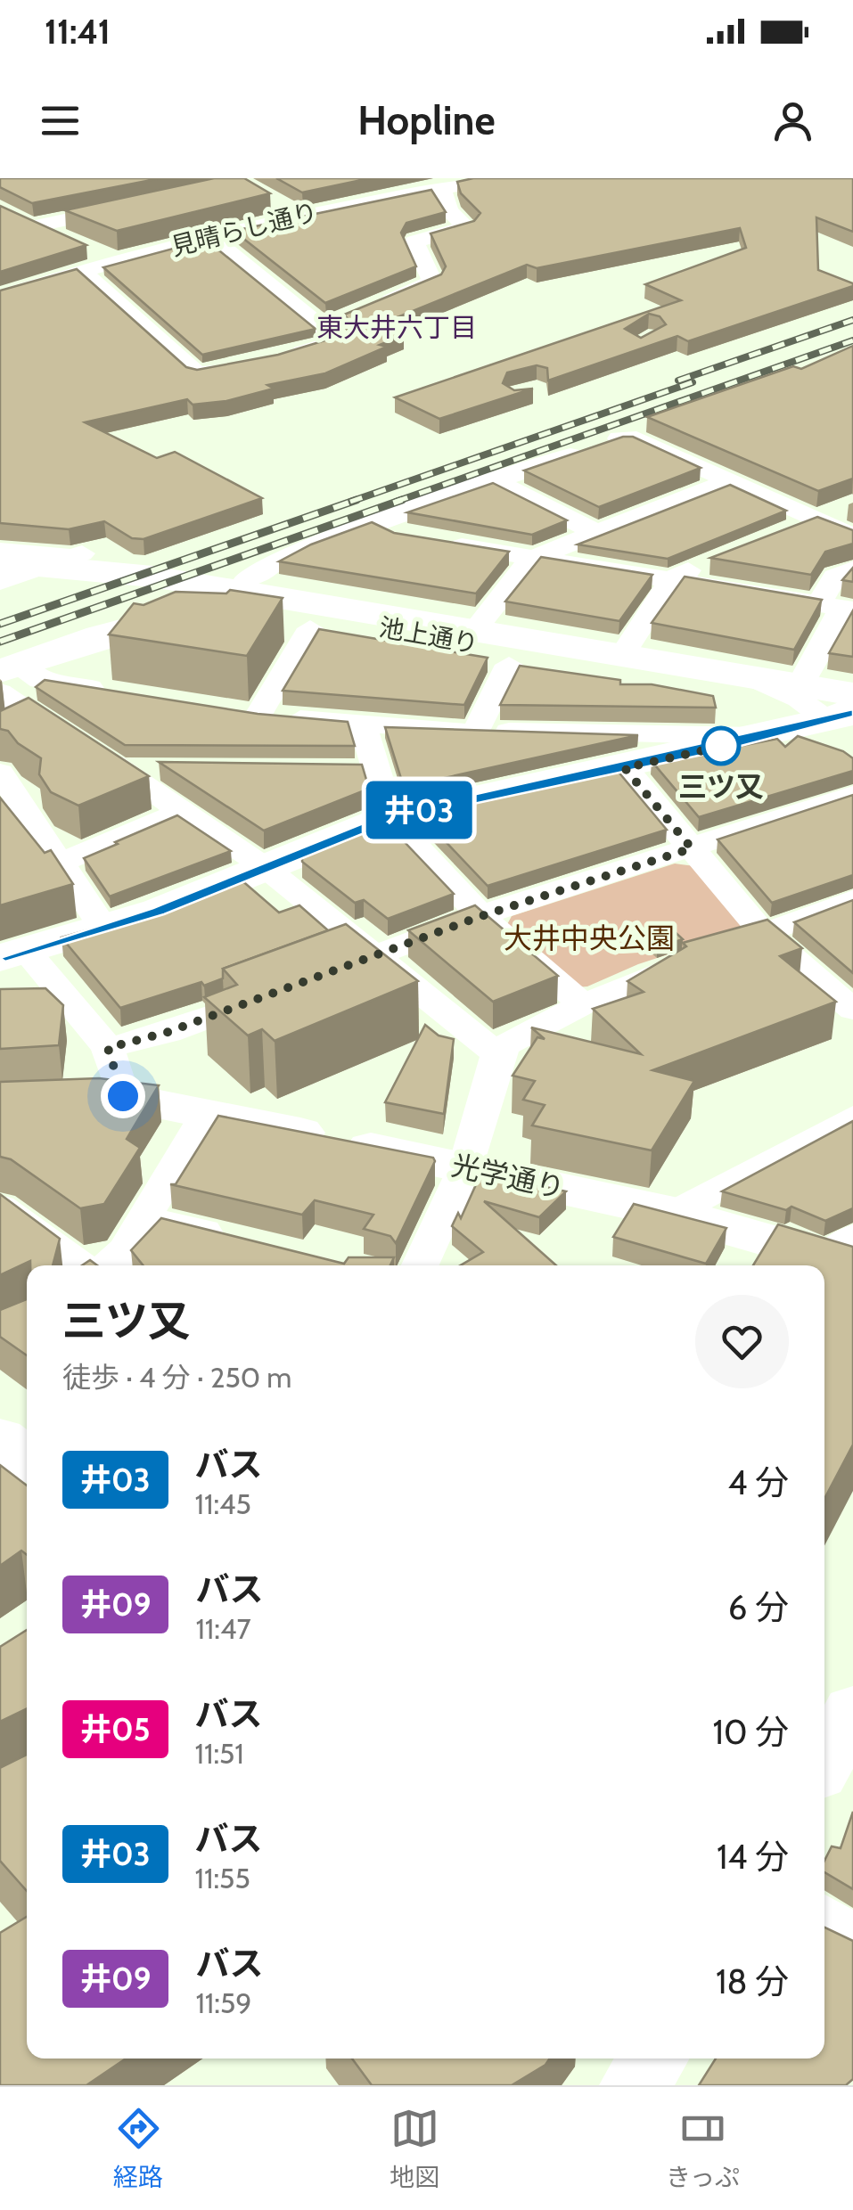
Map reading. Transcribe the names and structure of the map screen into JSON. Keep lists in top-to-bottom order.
{
  "streets": {
    "main road": ["池上通り", "光学通り"],
    "street": ["見晴らし通り"]
  },
  "districts": ["東大井六丁目"],
  "parks": ["大井中央公園"],
  "places": ["三ツ又"],
  "lines": ["bus line 井03"],
  "page": {
    "status": "11:41",
    "header": "Hopline",
    "on_map": "井03",
    "heading": ["三ツ又", "徒歩 · 4 分 · 250 m"],
    "list": [
      {
        "mark": "井03",
        "name": "バス",
        "note": "11:45",
        "value": "4 分"
      },
      {
        "mark": "井09",
        "name": "バス",
        "note": "11:47",
        "value": "6 分"
      },
      {
        "mark": "井05",
        "name": "バス",
        "note": "11:51",
        "value": "10 分"
      },
      {
        "mark": "井03",
        "name": "バス",
        "note": "11:55",
        "value": "14 分"
      },
      {
        "mark": "井09",
        "name": "バス",
        "note": "11:59",
        "value": "18 分"
      }
    ],
    "tabs": ["経路", "地図", "きっぷ"]
  }
}
